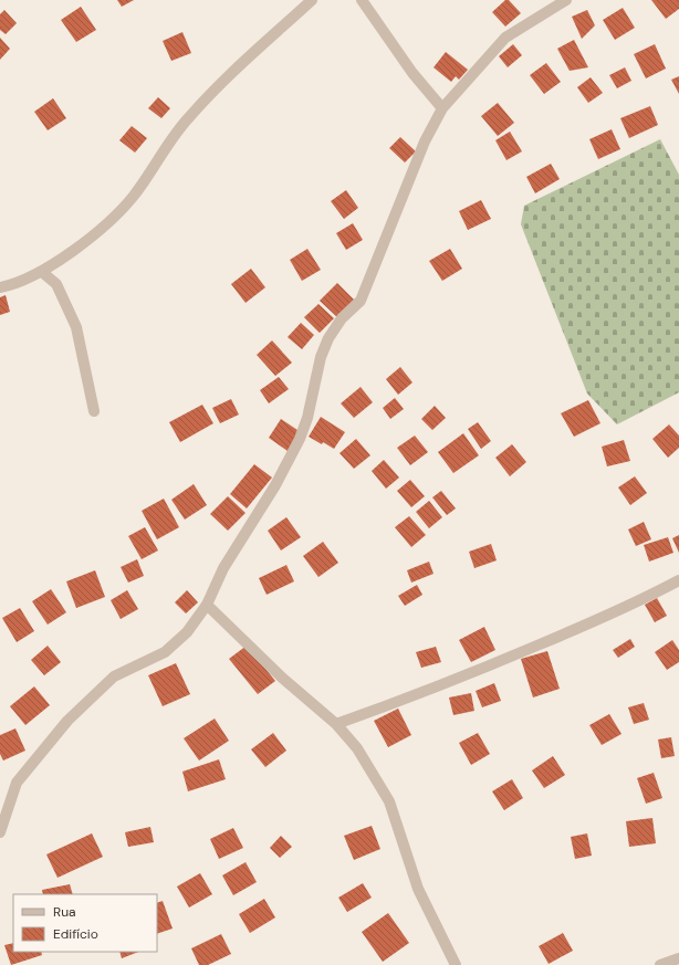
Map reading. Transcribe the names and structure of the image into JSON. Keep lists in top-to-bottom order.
{
  "legend": ["Rua", "Edifício"]
}
